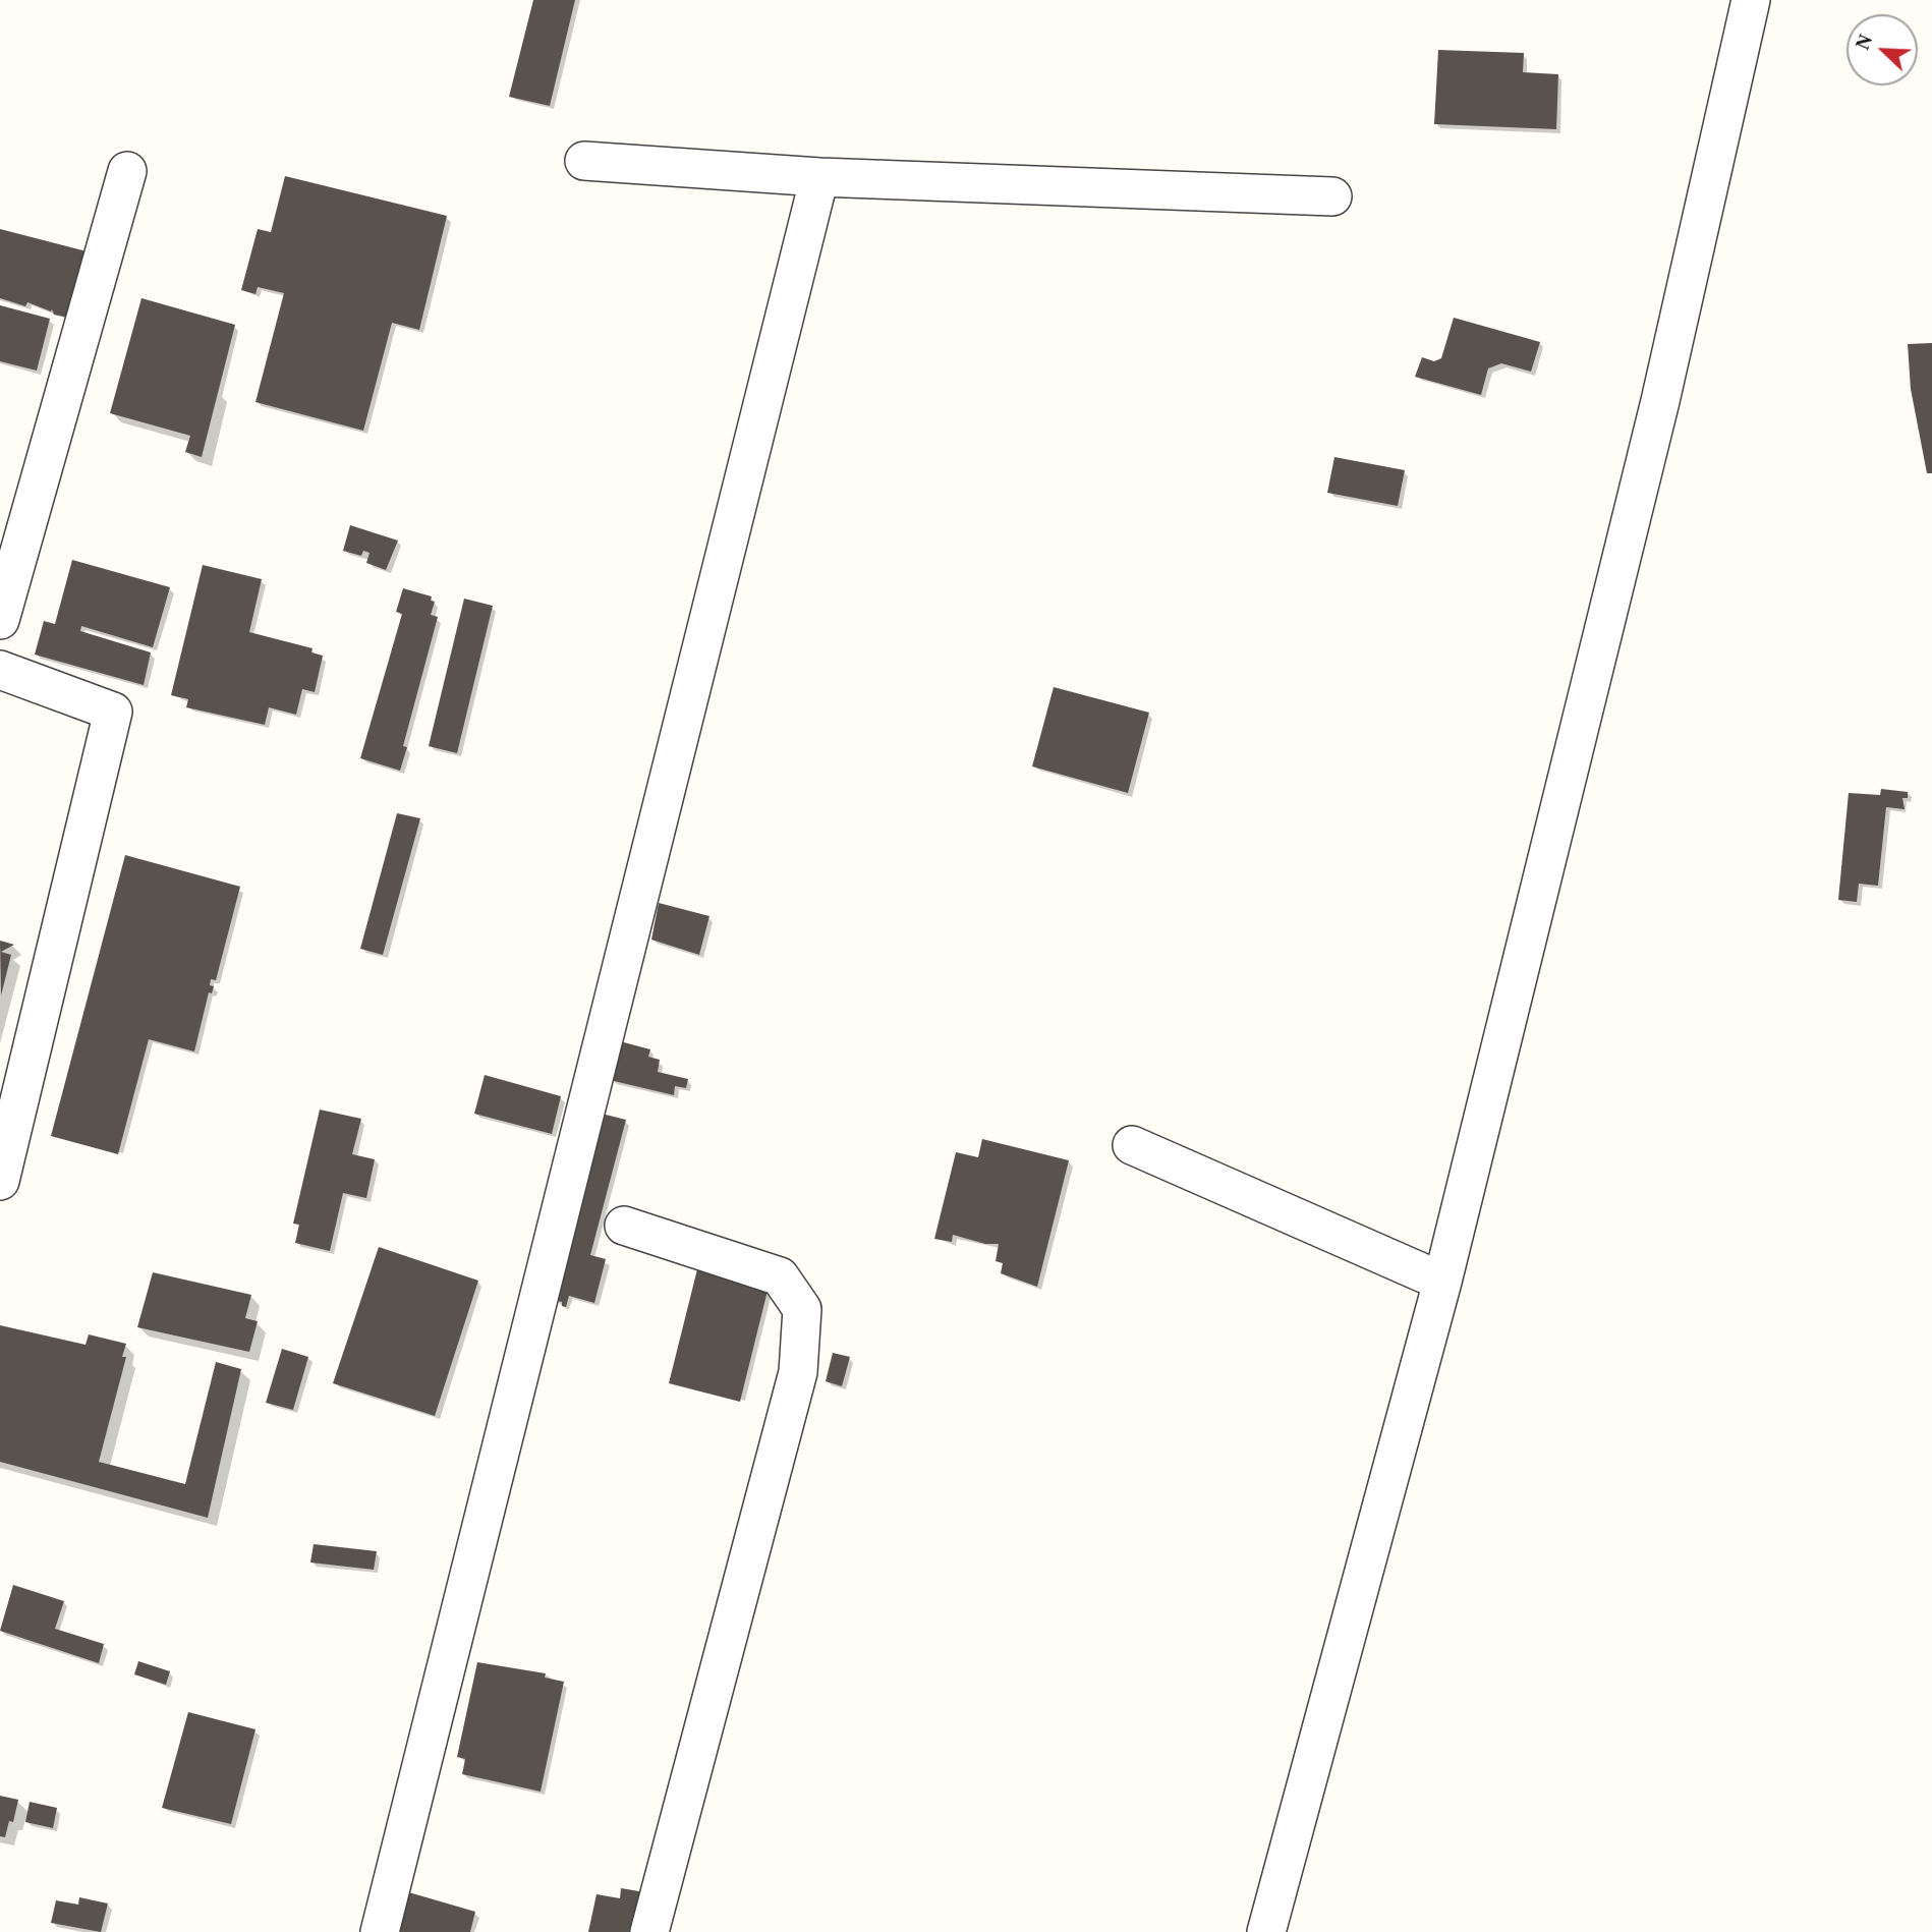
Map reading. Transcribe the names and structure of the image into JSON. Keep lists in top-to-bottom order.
{
  "north": "top left"
}
